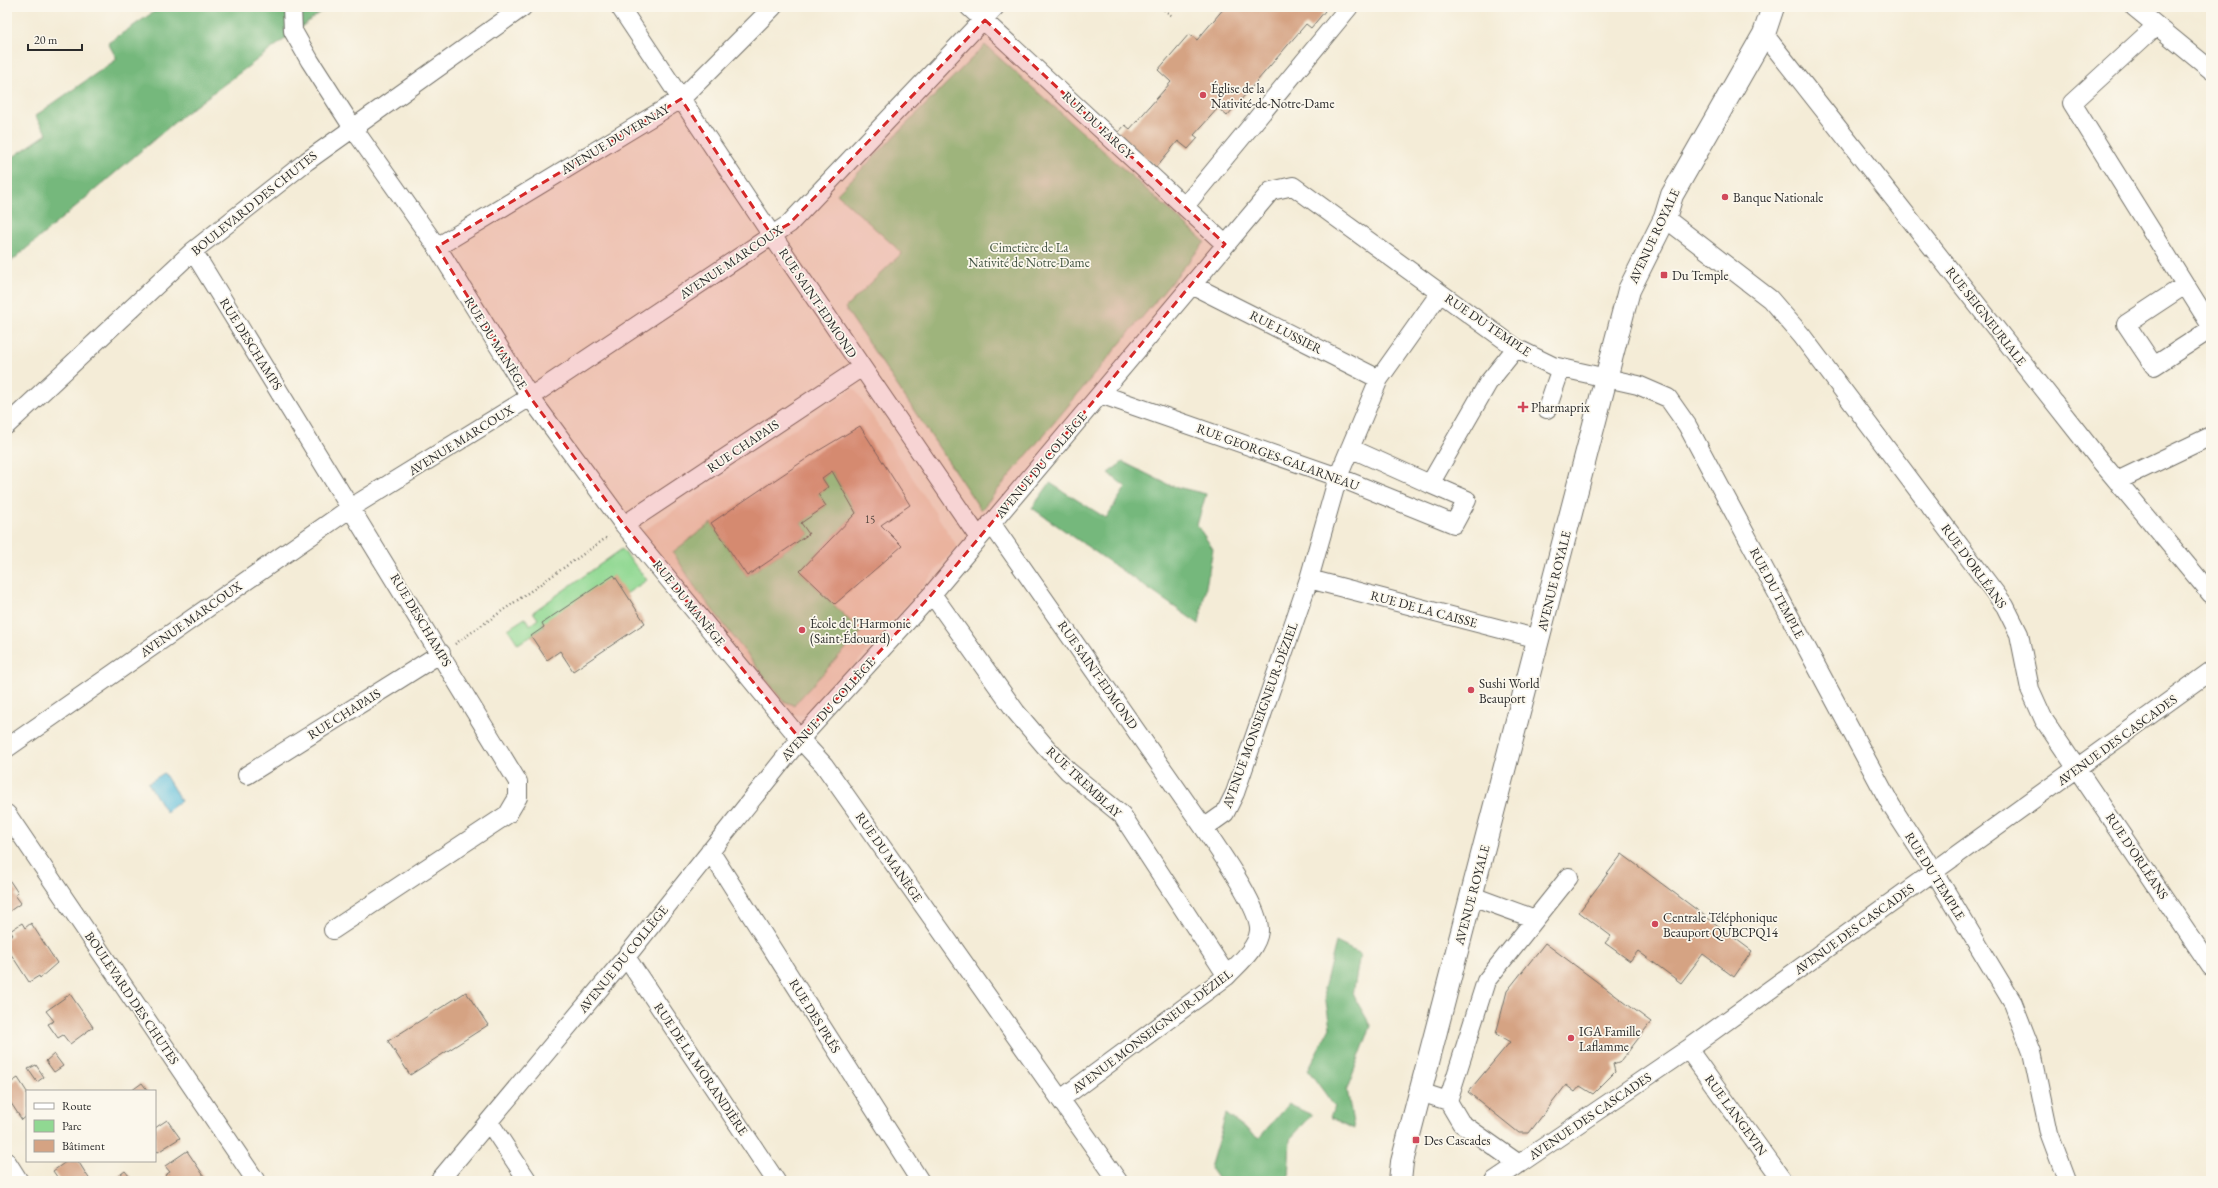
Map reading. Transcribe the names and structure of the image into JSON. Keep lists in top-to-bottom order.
{
  "streets": {
    "main road": ["AVENUE ROYALE"],
    "street": [
      "RUE DU FARGY",
      "AVENUE DUVERNAY",
      "BOULEVARD DES CHUTES",
      "AVENUE MARCOUX",
      "RUE SAINT-EDMOND",
      "RUE SEIGNEURIALE",
      "RUE DU TEMPLE",
      "RUE LUSSIER",
      "RUE DU MANÈGE",
      "RUE DESCHAMPS",
      "RUE CHAPAIS",
      "RUE GEORGES-GALARNEAU",
      "AVENUE DU COLLÈGE",
      "RUE D'ORLÉANS",
      "RUE DE LA CAISSE",
      "AVENUE MONSEIGNEUR-DÉZIEL",
      "AVENUE DES CASCADES",
      "RUE TREMBLAY",
      "RUE DES PRÉS",
      "RUE DE LA MORANDIÈRE",
      "RUE LANGEVIN"
    ]
  },
  "crossings": [
    ["RUE DU FARGY", "AVENUE MARCOUX"],
    ["RUE DU FARGY", "AVENUE DU COLLÈGE"],
    ["AVENUE DUVERNAY", "RUE SAINT-EDMOND"],
    ["AVENUE DUVERNAY", "RUE DU MANÈGE"],
    ["BOULEVARD DES CHUTES", "RUE DU MANÈGE"],
    ["BOULEVARD DES CHUTES", "RUE DESCHAMPS"],
    ["AVENUE ROYALE", "RUE SEIGNEURIALE"],
    ["AVENUE ROYALE", "RUE DU TEMPLE"],
    ["AVENUE ROYALE", "RUE D'ORLÉANS"],
    ["AVENUE ROYALE", "RUE DE LA CAISSE"],
    ["AVENUE MARCOUX", "RUE SAINT-EDMOND"],
    ["AVENUE MARCOUX", "RUE DU MANÈGE"],
    ["AVENUE MARCOUX", "RUE DESCHAMPS"],
    ["RUE SAINT-EDMOND", "RUE CHAPAIS"],
    ["RUE SAINT-EDMOND", "AVENUE DU COLLÈGE"],
    ["RUE SAINT-EDMOND", "AVENUE MONSEIGNEUR-DÉZIEL"],
    ["RUE DU TEMPLE", "AVENUE DU COLLÈGE"],
    ["RUE DU TEMPLE", "AVENUE MONSEIGNEUR-DÉZIEL"],
    ["RUE DU TEMPLE", "AVENUE DES CASCADES"],
    ["RUE LUSSIER", "AVENUE DU COLLÈGE"],
    ["RUE LUSSIER", "AVENUE MONSEIGNEUR-DÉZIEL"],
    ["RUE DU MANÈGE", "RUE CHAPAIS"],
    ["RUE DU MANÈGE", "AVENUE DU COLLÈGE"],
    ["RUE DU MANÈGE", "AVENUE MONSEIGNEUR-DÉZIEL"],
    ["RUE DESCHAMPS", "RUE CHAPAIS"],
    ["RUE GEORGES-GALARNEAU", "AVENUE DU COLLÈGE"],
    ["RUE GEORGES-GALARNEAU", "AVENUE MONSEIGNEUR-DÉZIEL"],
    ["AVENUE DU COLLÈGE", "RUE TREMBLAY"],
    ["AVENUE DU COLLÈGE", "RUE DES PRÉS"],
    ["AVENUE DU COLLÈGE", "RUE DE LA MORANDIÈRE"],
    ["RUE D'ORLÉANS", "AVENUE DES CASCADES"],
    ["RUE DE LA CAISSE", "AVENUE MONSEIGNEUR-DÉZIEL"],
    ["AVENUE MONSEIGNEUR-DÉZIEL", "RUE TREMBLAY"],
    ["AVENUE DES CASCADES", "RUE LANGEVIN"]
  ],
  "parks": ["Cimetière de La Nativité de Notre-Dame"],
  "places": {
    "other": [
      "Église de la Nativité-de-Notre-Dame",
      "Banque Nationale",
      "École de l'Harmonie (Saint-Édouard)",
      "Sushi World Beauport",
      "Centrale Téléphonique Beauport QUBCPQ14",
      "IGA Famille Laflamme"
    ],
    "transit": ["Du Temple", "Des Cascades"],
    "health": ["Pharmaprix"]
  },
  "house_numbers": ["15"],
  "legend": ["Route", "Parc", "Bâtiment"],
  "scale_bar": "20 m"
}
